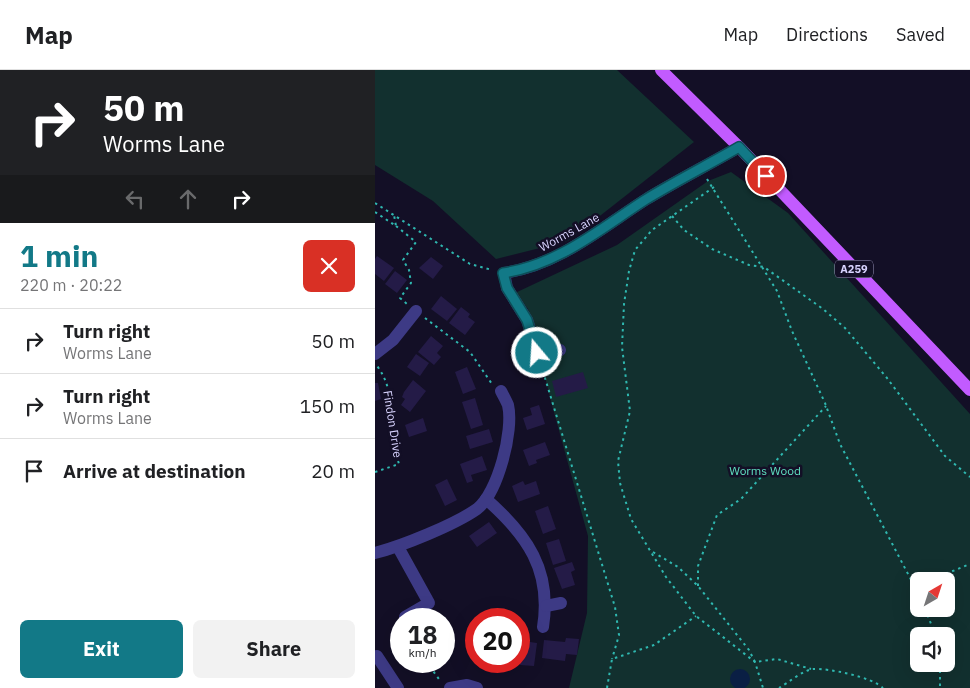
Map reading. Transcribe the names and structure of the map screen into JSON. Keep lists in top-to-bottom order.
{
  "streets": {
    "main road": ["A259"],
    "street": ["Worms Lane"],
    "path": ["Findon Drive"]
  },
  "crossings": [
    ["Worms Lane", "A259"]
  ],
  "parks": ["Worms Wood"],
  "north": "top right",
  "page": {
    "header": "Map",
    "nav": ["Map", "Directions", "Saved"],
    "turn": ["50 m", "Worms Lane"],
    "heading": ["1 min", "220 m · 20:22"],
    "list": [
      {
        "name": "Turn right",
        "note": "Worms Lane",
        "value": "50 m"
      },
      {
        "name": "Turn right",
        "note": "Worms Lane",
        "value": "150 m"
      },
      {
        "name": "Arrive at destination",
        "value": "20 m"
      }
    ],
    "speed": "18 km/h",
    "limit": "20",
    "buttons": ["Exit", "Share"]
  }
}
